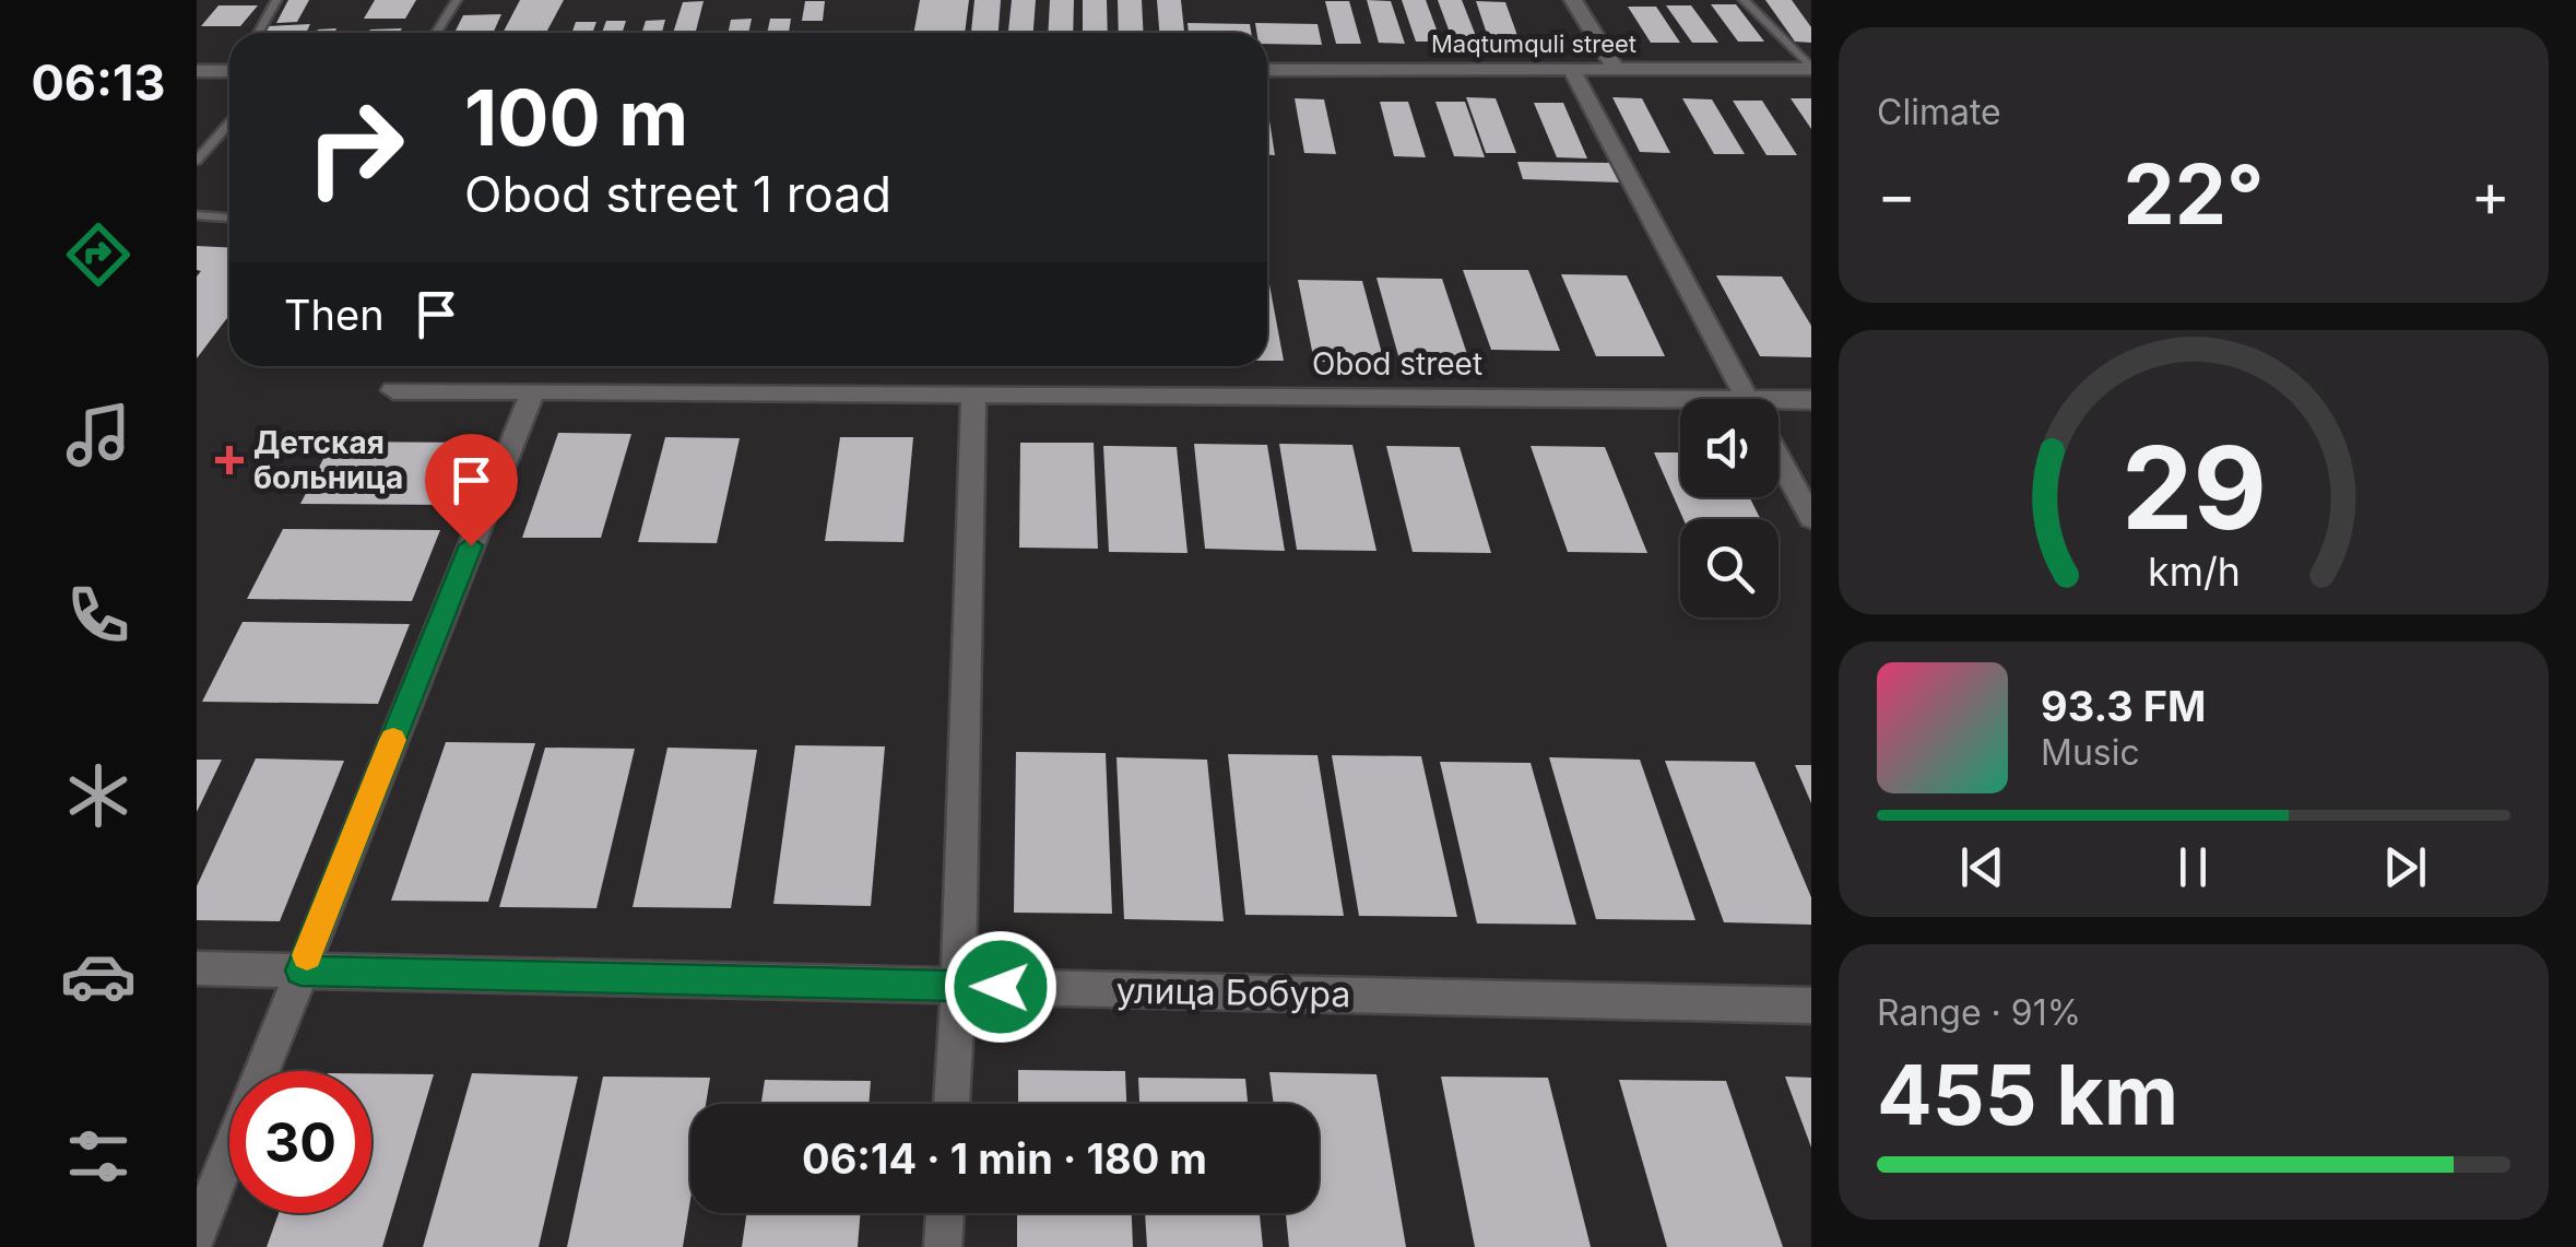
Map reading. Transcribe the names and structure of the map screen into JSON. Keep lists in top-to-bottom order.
{
  "streets": {
    "street": ["Maqtumquli street", "Obod street", "улица Бобура"]
  },
  "places": {
    "health": ["Детская больница"]
  },
  "page": {
    "tabs": "06:13",
    "tile": [
      "Climate",
      ["Range · 91%", "455 km"]
    ],
    "turn": ["100 m", "Obod street 1 road"],
    "heat": ["−", "22°", "+"],
    "then": "Then",
    "song": ["93.3 FM", "Music"],
    "limit": "30",
    "trip": "06:14 · 1 min · 180 m",
    "gauge": ["29", "km/h"]
  }
}
